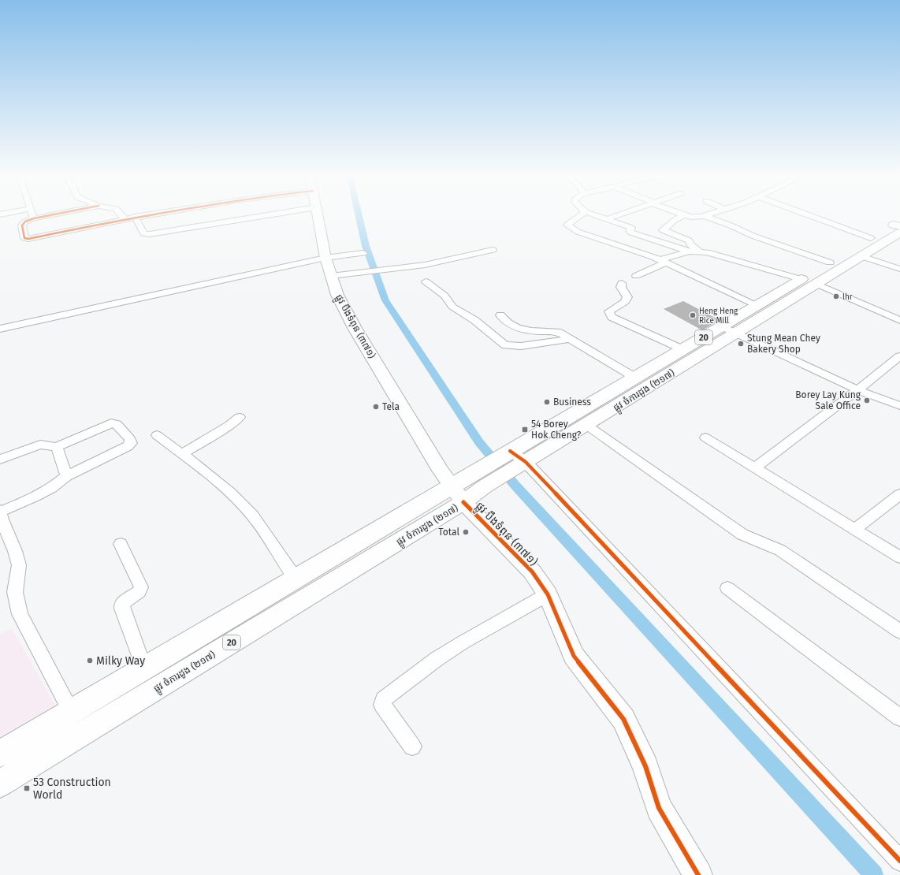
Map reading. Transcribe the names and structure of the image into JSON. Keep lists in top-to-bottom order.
{
  "streets": {
    "main road": ["ផ្លូវ បឹងទំពុន (៣៧១)", "20", "ផ្លូវ ចំការដូង (២១៧)"]
  },
  "crossings": [
    ["ផ្លូវ បឹងទំពុន (៣៧១)", "ផ្លូវ ចំការដូង (២១៧)"]
  ],
  "places": {
    "other": [
      "lhr",
      "Heng Heng Rice Mill",
      "Stung Mean Chey Bakery Shop",
      "Borey Lay Kung Sale Office",
      "Business",
      "Tela",
      "Total",
      "Milky Way"
    ],
    "transit": ["54 Borey Hok Cheng?", "53 Construction World"]
  }
}
